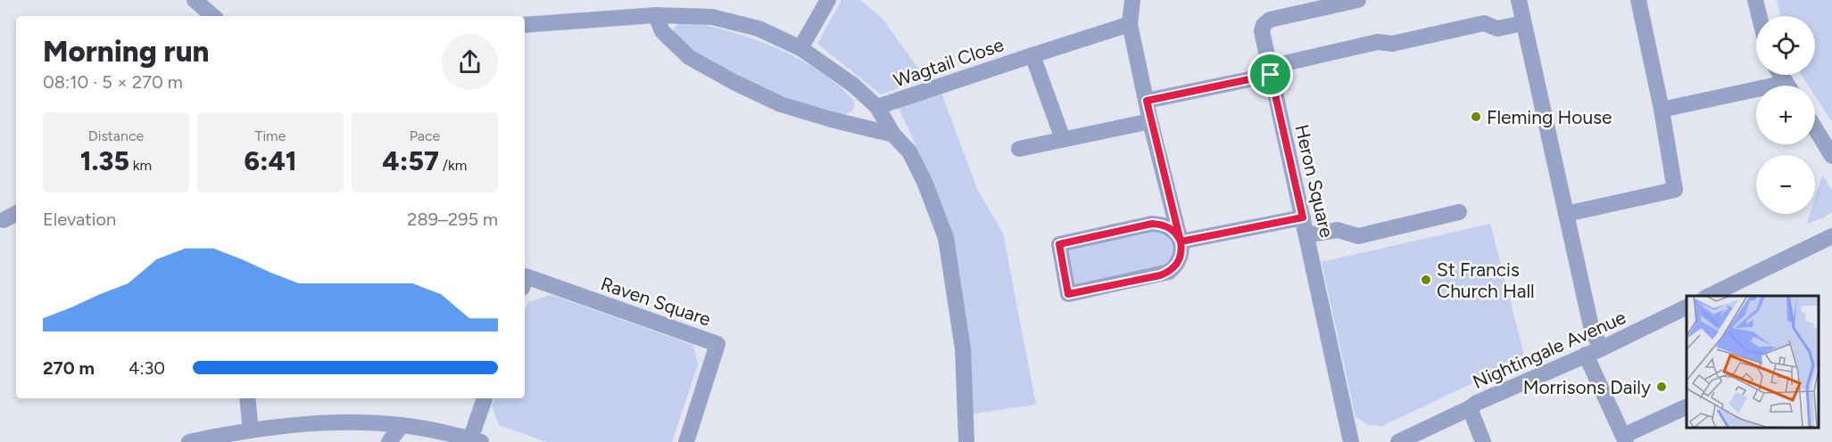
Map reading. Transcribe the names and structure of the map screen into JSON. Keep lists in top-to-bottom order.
{
  "streets": {
    "street": [
      "Wagtail Close",
      "Heron Square",
      "Raven Square",
      "Nightingale Avenue"
    ]
  },
  "places": ["Fleming House", "St Francis Church Hall", "Morrisons Daily"],
  "page": {
    "map_buttons": ["+", "−"],
    "heading": ["Morning run", "08:10 · 5 × 270 m"],
    "stats": [
      ["Distance", "1.35 km"],
      ["Time", "6:41"],
      ["Pace", "4:57 /km"]
    ],
    "chart": ["Elevation", "289–295 m"],
    "list": [
      {
        "name": "270 m",
        "note": "4:30"
      }
    ]
  }
}
